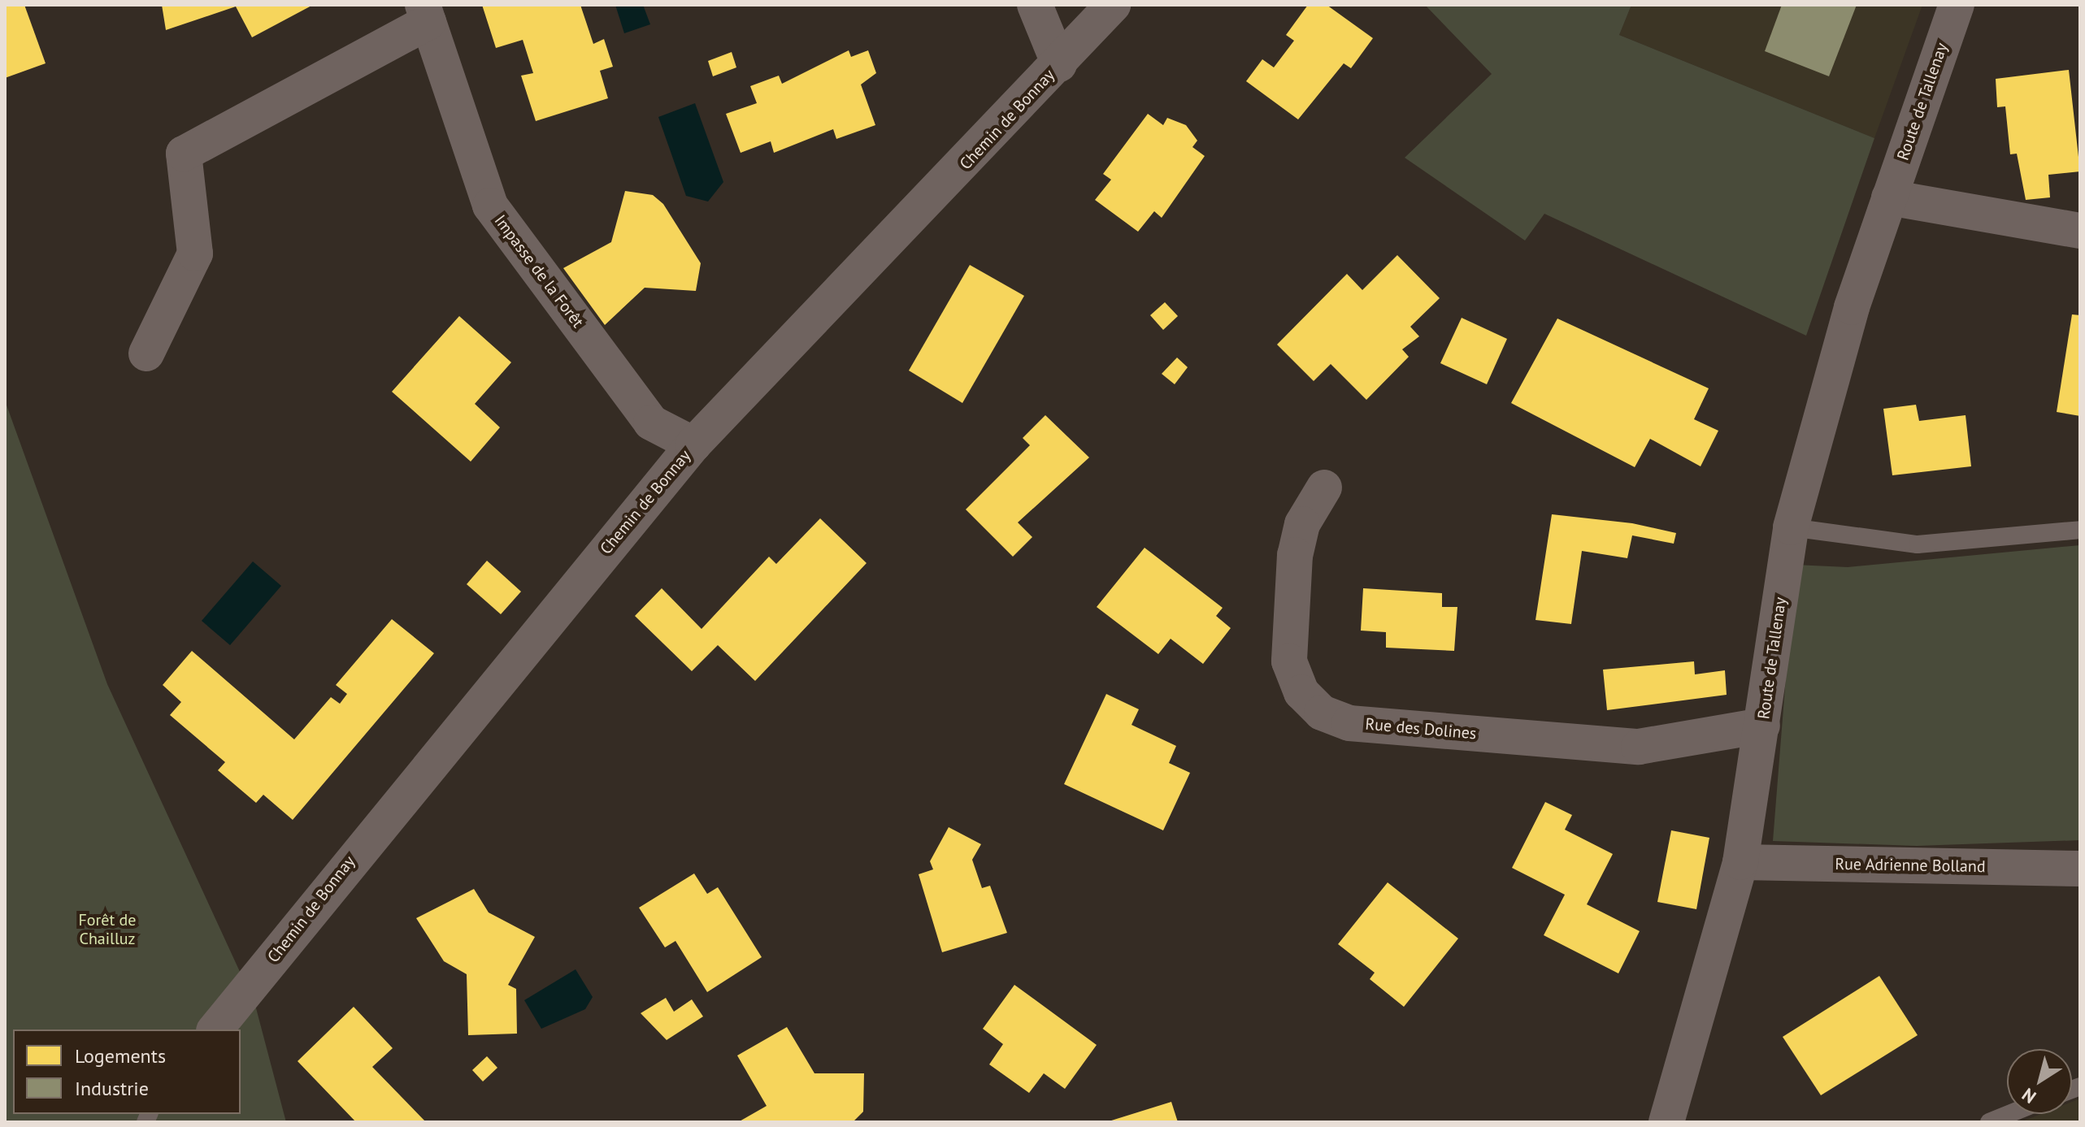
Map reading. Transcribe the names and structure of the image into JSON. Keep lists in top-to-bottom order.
{
  "streets": {
    "street": [
      "Route de Tallenay",
      "Chemin de Bonnay",
      "Impasse de la Forêt",
      "Rue des Dolines",
      "Rue Adrienne Bolland"
    ]
  },
  "crossings": [
    ["Route de Tallenay", "Rue des Dolines"],
    ["Route de Tallenay", "Rue Adrienne Bolland"],
    ["Chemin de Bonnay", "Impasse de la Forêt"]
  ],
  "parks": ["Forêt de Chailluz"],
  "legend": ["Logements", "Industrie"],
  "north": "bottom left"
}
